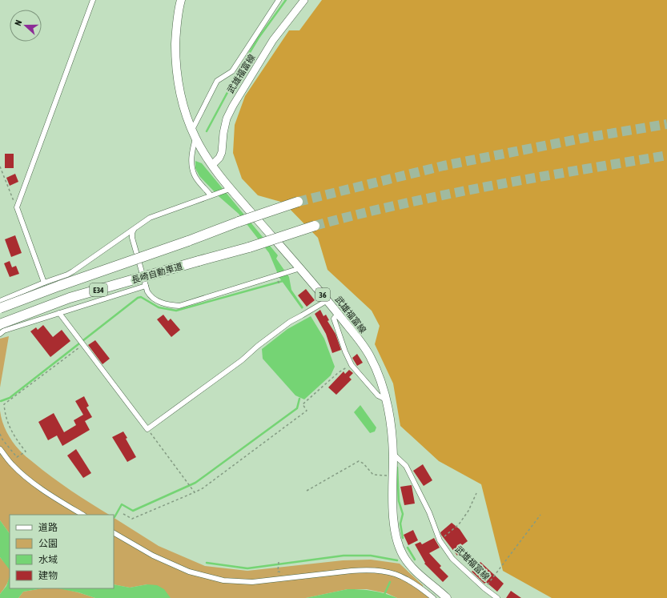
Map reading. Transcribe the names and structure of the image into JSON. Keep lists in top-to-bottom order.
{
  "streets": {
    "highway": ["長崎自動車道", "E34"],
    "main road": ["武雄福富線", "36"]
  },
  "legend": [
    "道路",
    "公園",
    "水域",
    "建物"
  ],
  "north": "left"
}
